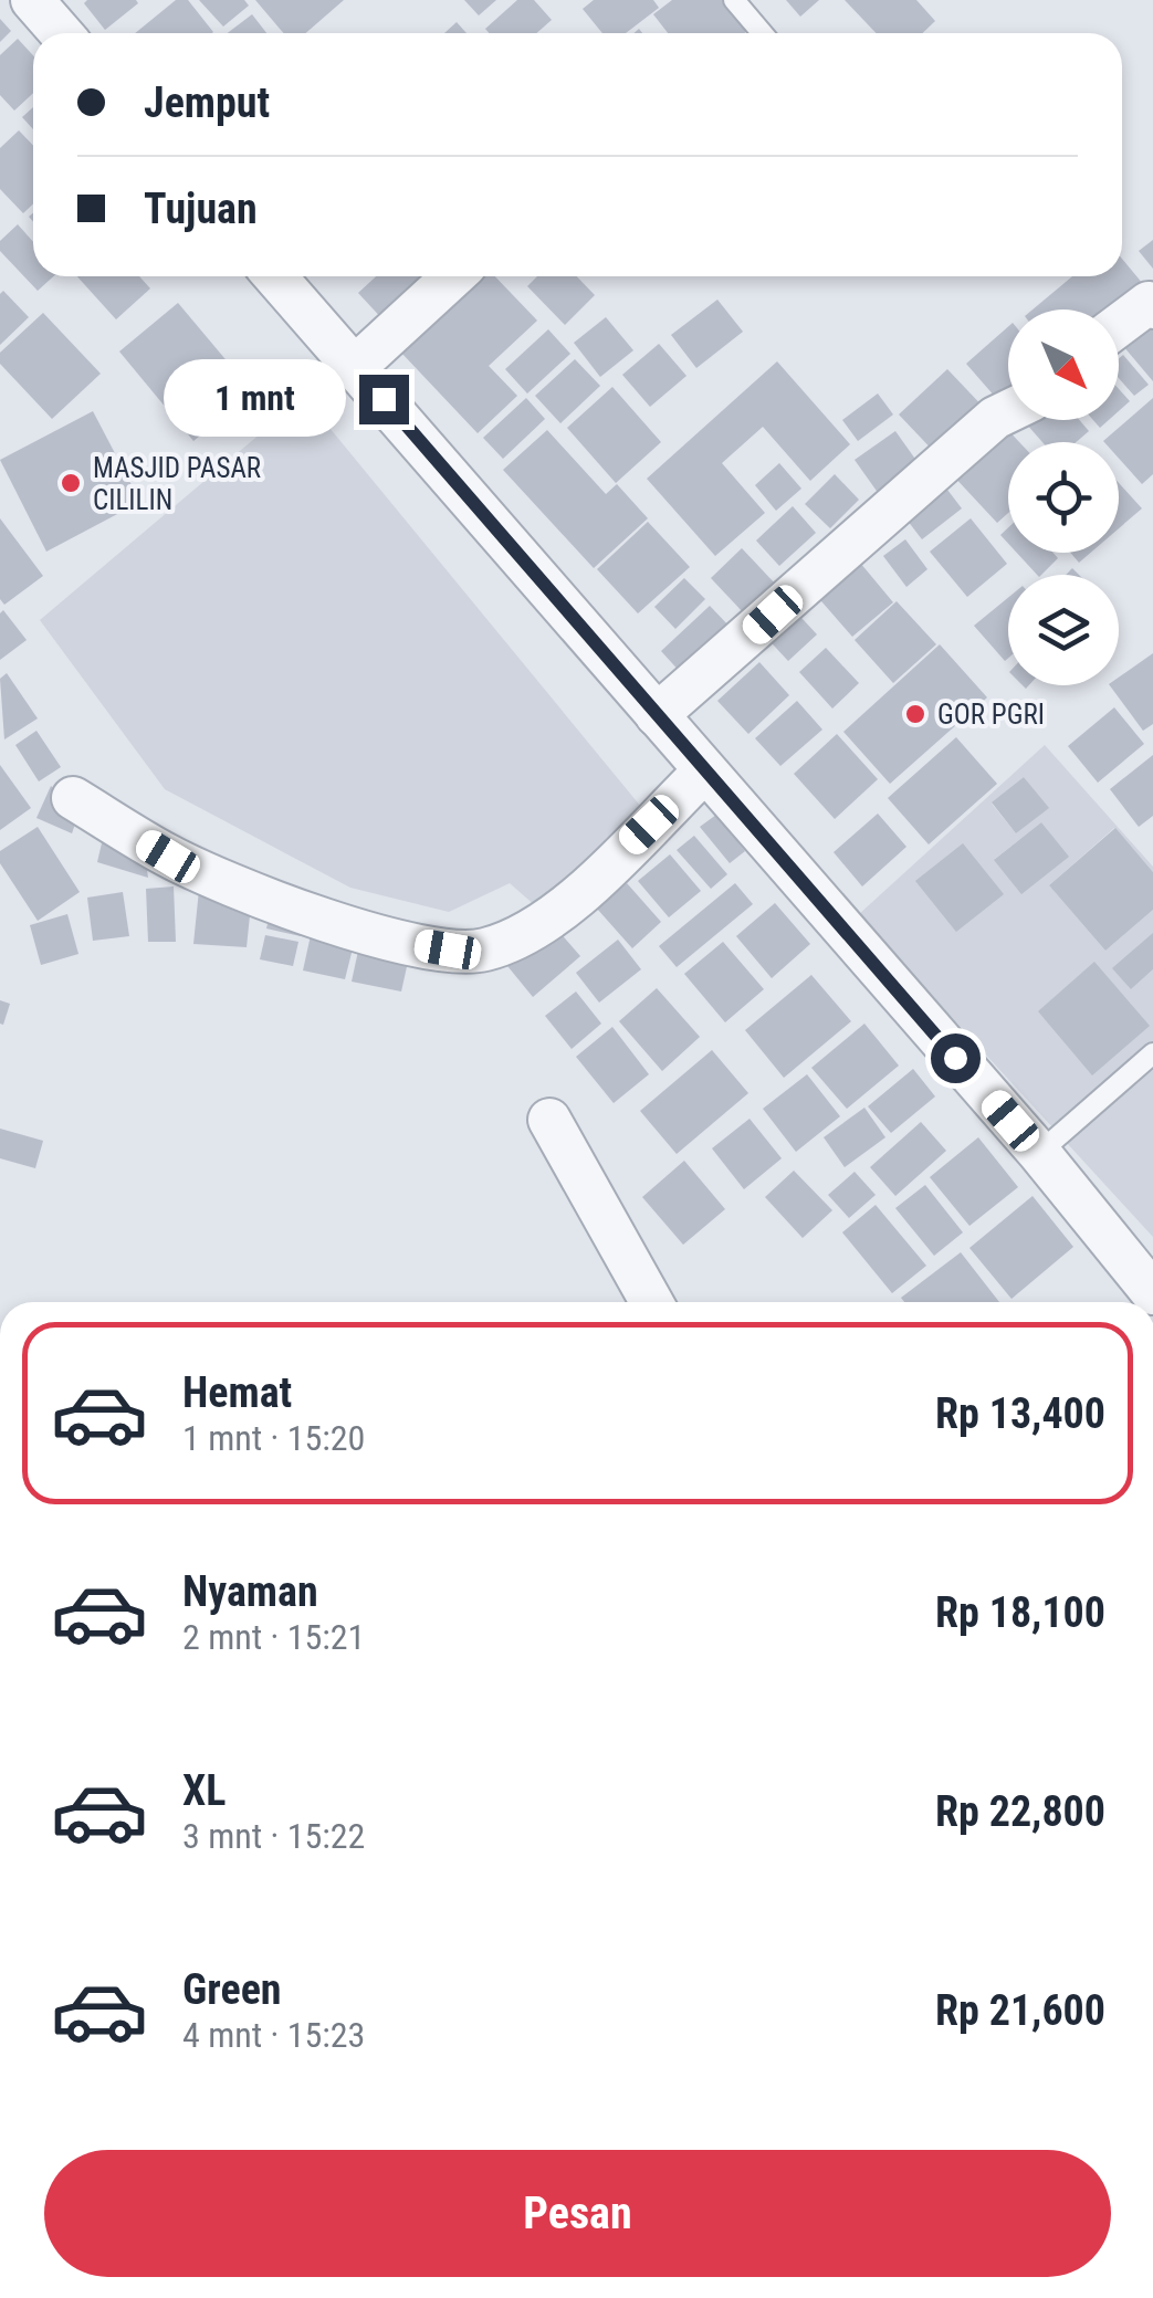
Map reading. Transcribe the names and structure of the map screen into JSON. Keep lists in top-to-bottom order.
{
  "places": ["MASJID PASAR CILILIN", "GOR PGRI"],
  "north": "bottom right",
  "page": {
    "banner": ["Jemput", "Tujuan"],
    "bubble": "1 mnt",
    "list": [
      {
        "name": "Hemat",
        "note": "1 mnt · 15:20",
        "value": "Rp 13,400"
      },
      {
        "name": "Nyaman",
        "note": "2 mnt · 15:21",
        "value": "Rp 18,100"
      },
      {
        "name": "XL",
        "note": "3 mnt · 15:22",
        "value": "Rp 22,800"
      },
      {
        "name": "Green",
        "note": "4 mnt · 15:23",
        "value": "Rp 21,600"
      }
    ],
    "buttons": "Pesan"
  }
}
